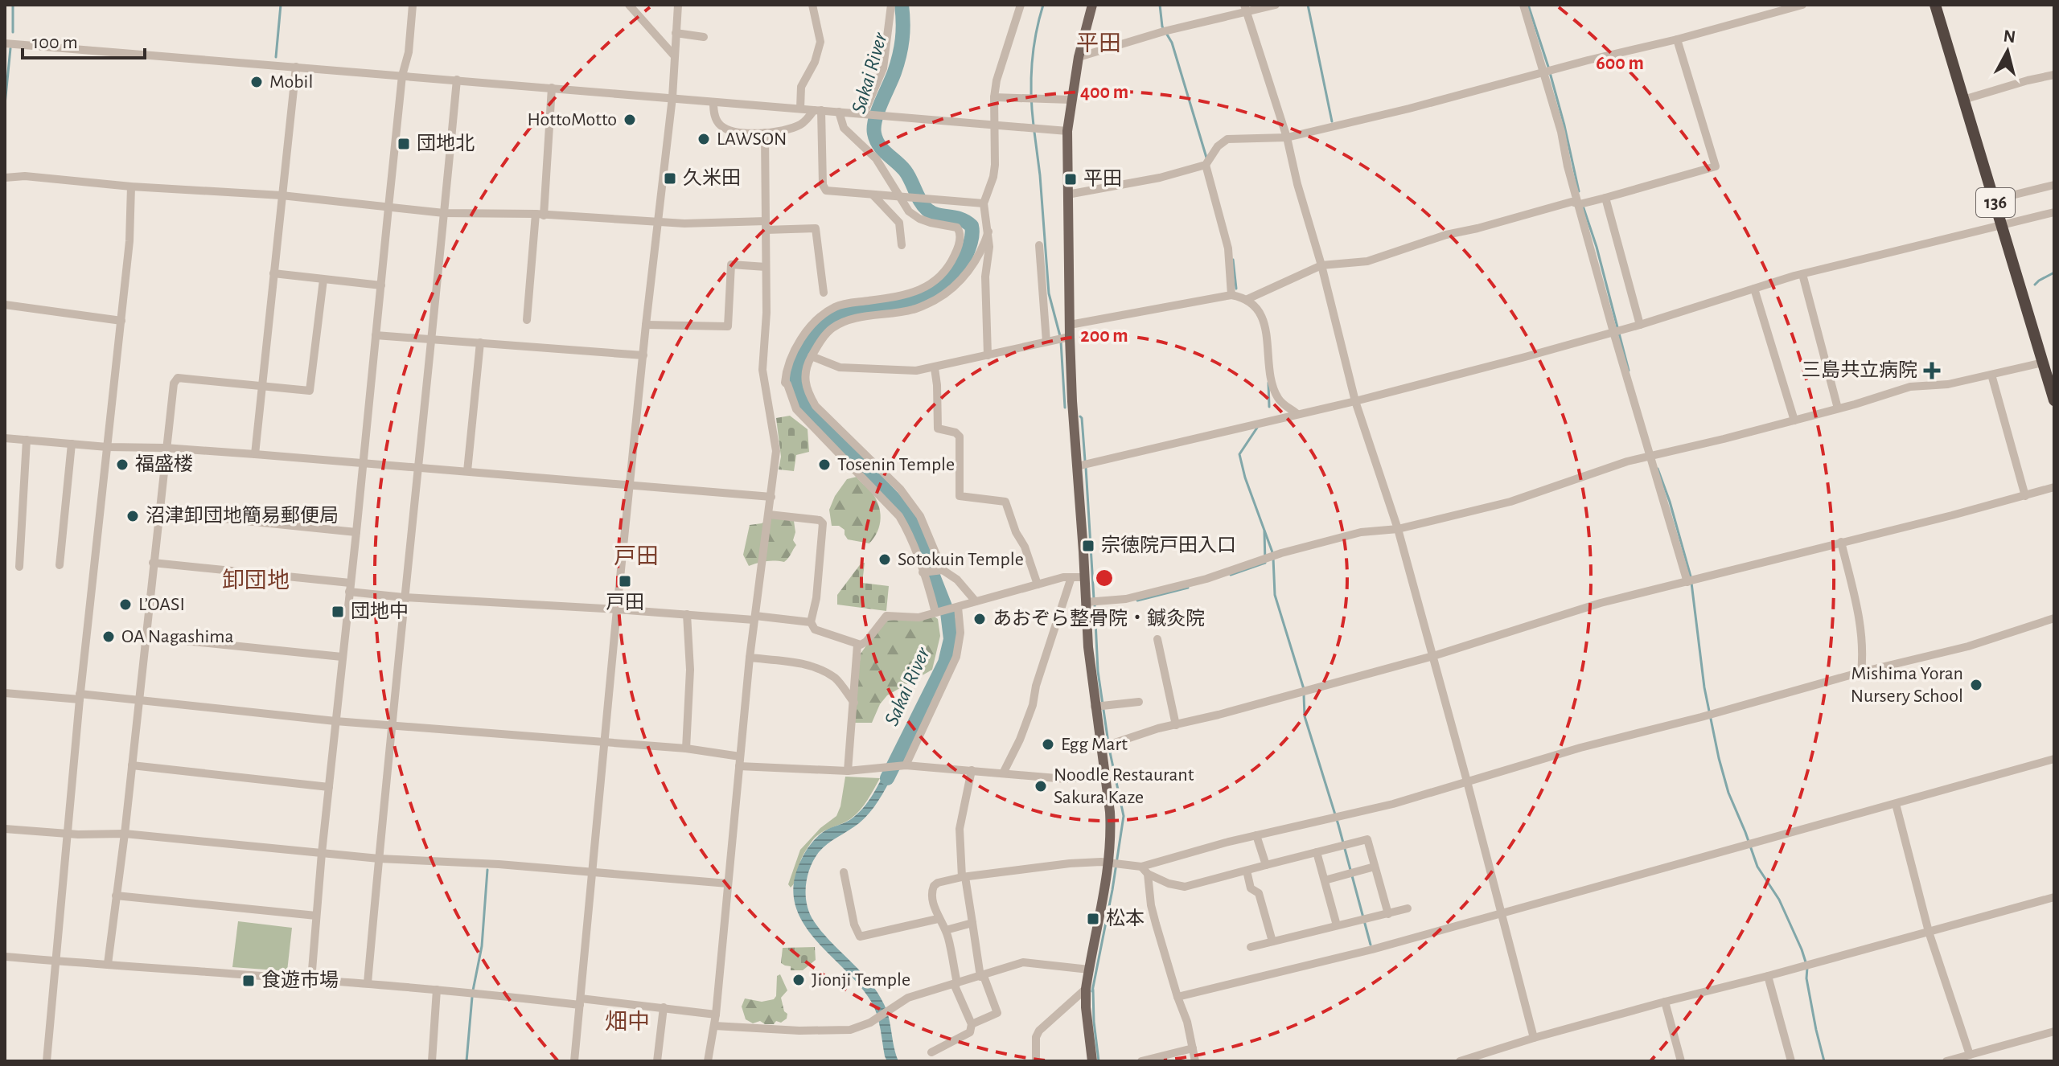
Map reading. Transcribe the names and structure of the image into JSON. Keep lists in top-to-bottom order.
{
  "streets": {
    "highway": ["136"]
  },
  "districts": [
    "平田",
    "戸田",
    "卸団地",
    "畑中"
  ],
  "water": ["Sakai River"],
  "places": {
    "other": [
      "Mobil",
      "HottoMotto",
      "LAWSON",
      "福盛楼",
      "Tosenin Temple",
      "沼津卸団地簡易郵便局",
      "Sotokuin Temple",
      "L’OASI",
      "あおぞら整骨院・鍼灸院",
      "OA Nagashima",
      "Mishima Yoran Nursery School",
      "Egg Mart",
      "Noodle Restaurant Sakura Kaze",
      "Jionji Temple"
    ],
    "transit": [
      "団地北",
      "久米田",
      "平田",
      "宗徳院戸田入口",
      "戸田",
      "団地中",
      "松本",
      "食遊市場"
    ],
    "health": ["三島共立病院"]
  },
  "scale_bar": "100 m",
  "north": "top",
  "rings": ["600 m", "400 m", "200 m"]
}
